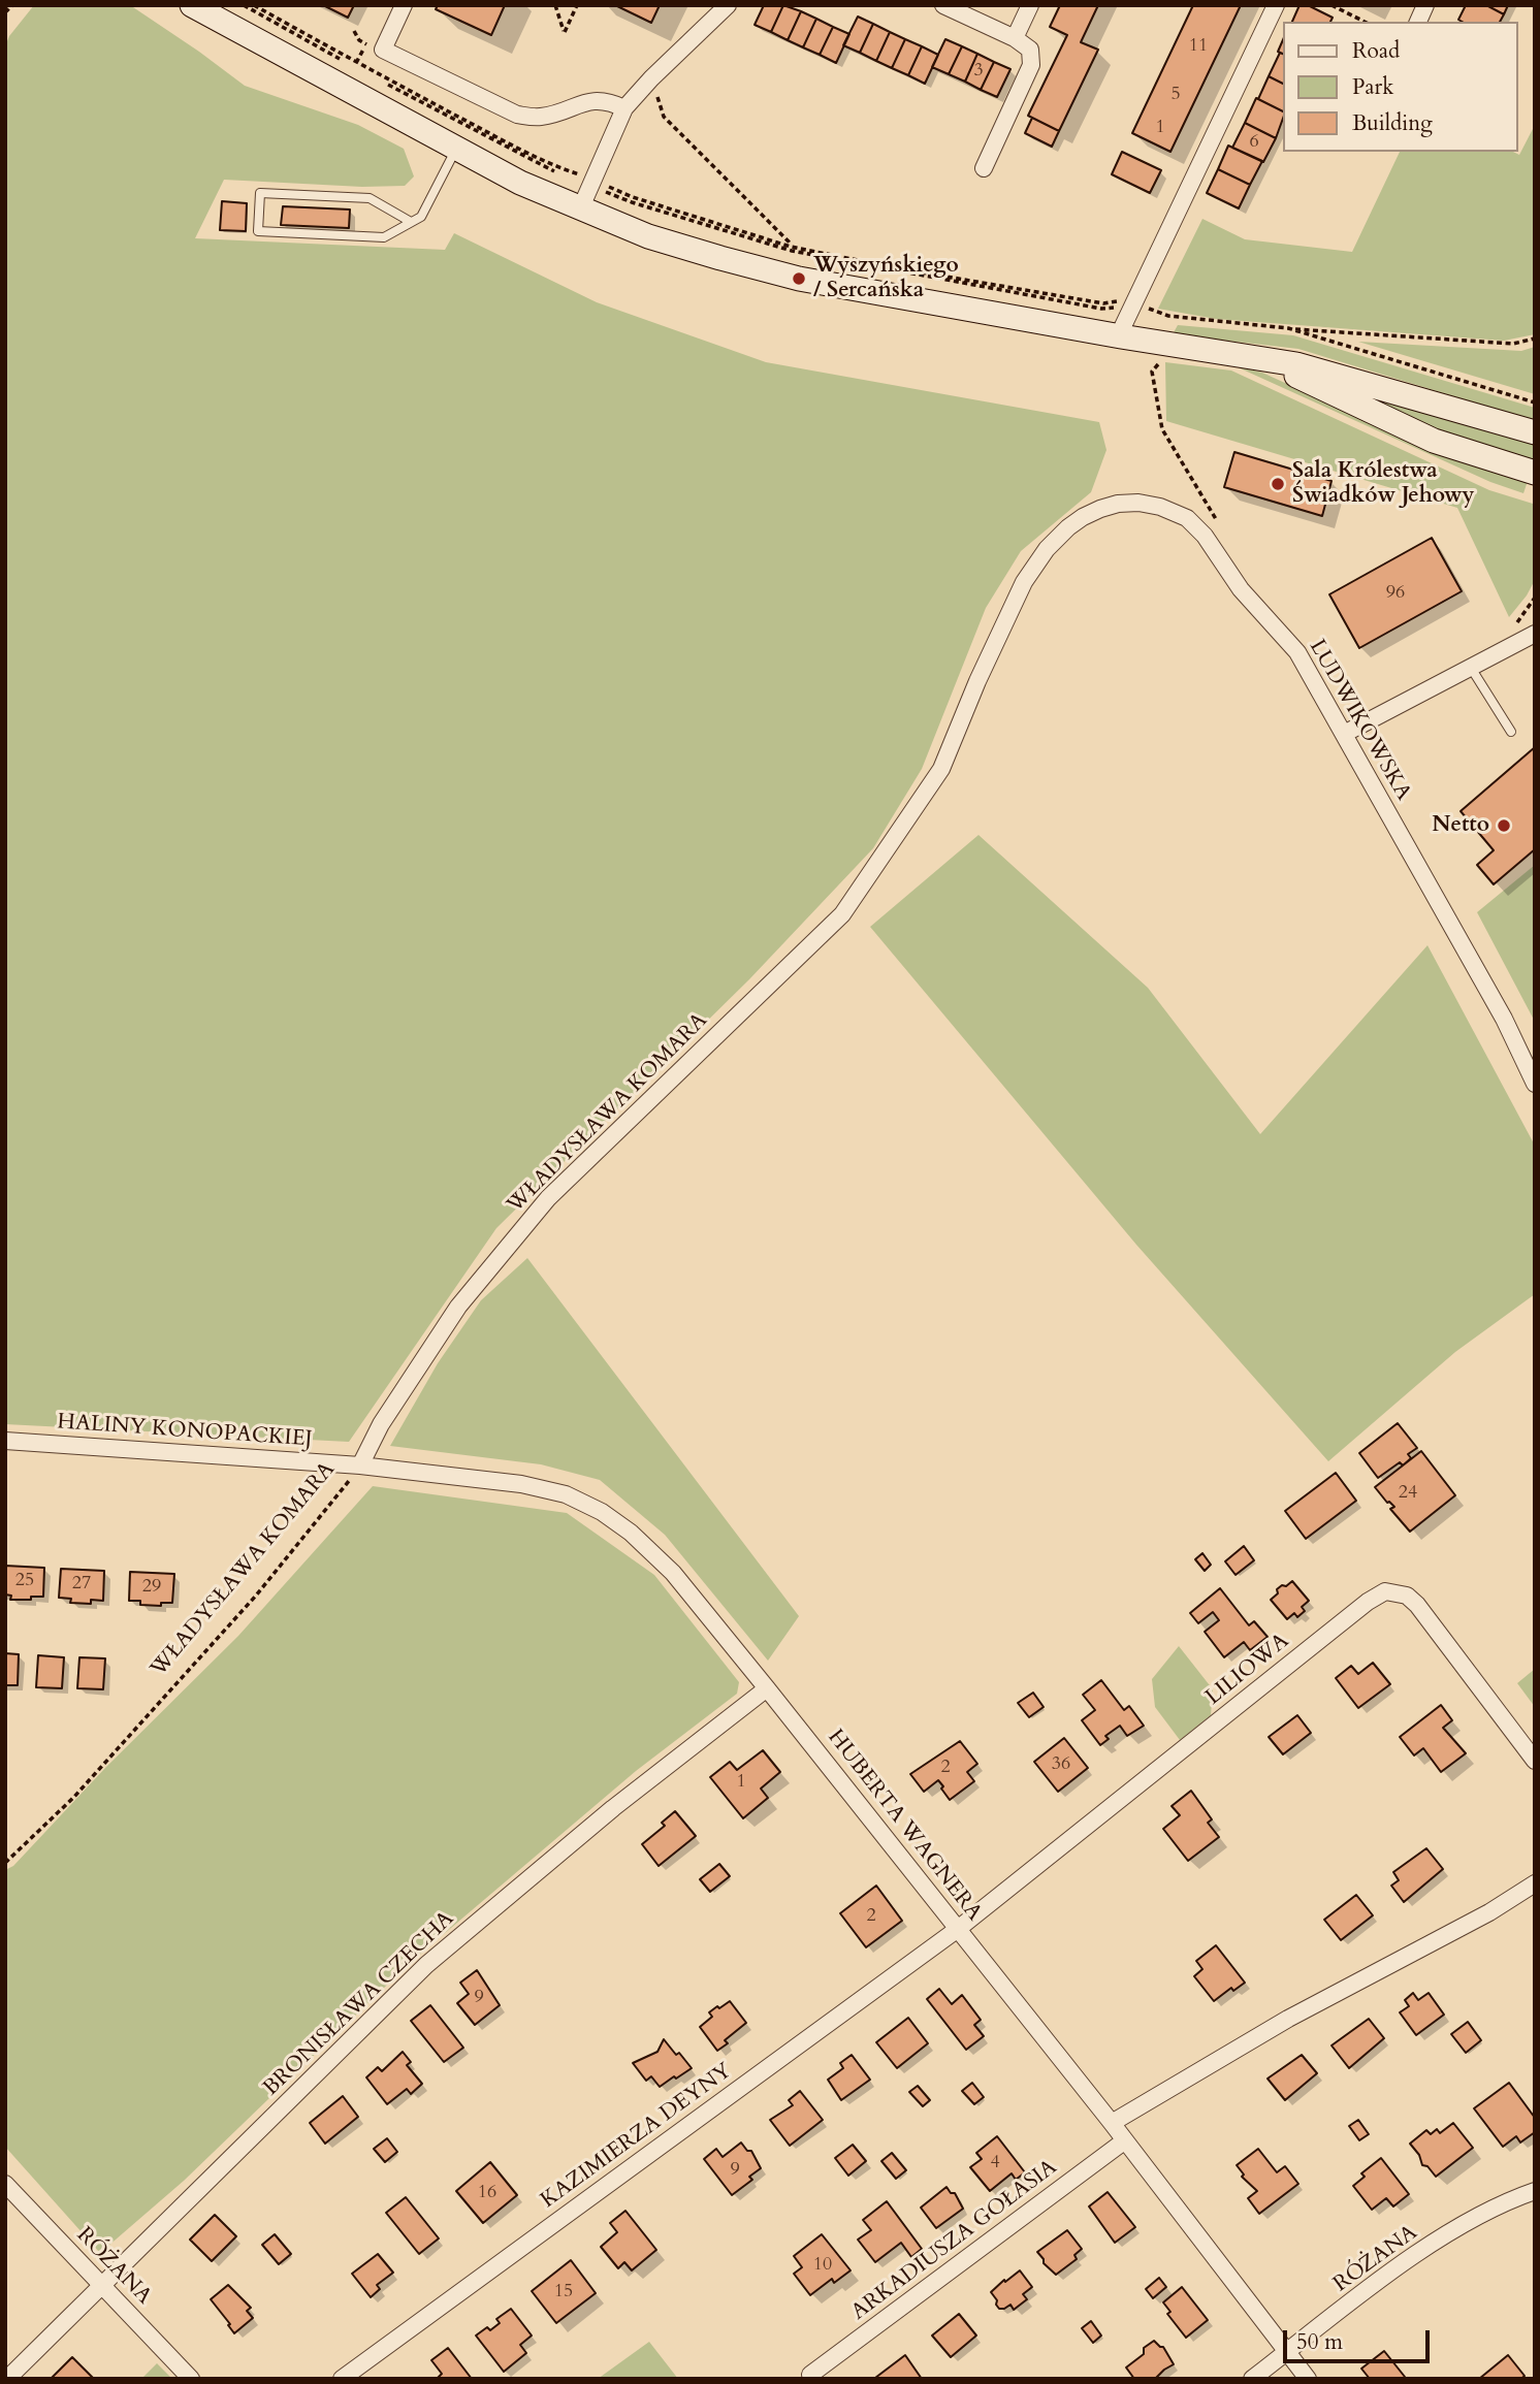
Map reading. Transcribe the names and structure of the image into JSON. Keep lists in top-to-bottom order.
{
  "streets": {
    "street": [
      "LUDWIKOWSKA",
      "WŁADYSŁAWA KOMARA",
      "HALINY KONOPACKIEJ",
      "LILIOWA",
      "HUBERTA WAGNERA",
      "BRONISŁAWA CZECHA",
      "KAZIMIERZA DEYNY",
      "ARKADIUSZA GOŁASIA",
      "RÓŻANA"
    ]
  },
  "crossings": [
    ["LUDWIKOWSKA", "WŁADYSŁAWA KOMARA"],
    ["WŁADYSŁAWA KOMARA", "HALINY KONOPACKIEJ"],
    ["WŁADYSŁAWA KOMARA", "HUBERTA WAGNERA"],
    ["HALINY KONOPACKIEJ", "HUBERTA WAGNERA"],
    ["LILIOWA", "HUBERTA WAGNERA"],
    ["LILIOWA", "KAZIMIERZA DEYNY"],
    ["HUBERTA WAGNERA", "BRONISŁAWA CZECHA"],
    ["HUBERTA WAGNERA", "KAZIMIERZA DEYNY"],
    ["HUBERTA WAGNERA", "ARKADIUSZA GOŁASIA"],
    ["HUBERTA WAGNERA", "RÓŻANA"],
    ["BRONISŁAWA CZECHA", "RÓŻANA"]
  ],
  "places": ["Wyszyńskiego / Sercańska", "Sala Królestwa Świadków Jehowy", "Netto"],
  "house_numbers": [
    "11",
    "3",
    "5",
    "1",
    "6",
    "96",
    "24",
    "25",
    "27",
    "29",
    "36",
    "2",
    "1",
    "2",
    "9",
    "4",
    "9",
    "16",
    "10",
    "15"
  ],
  "legend": ["Road", "Park", "Building"],
  "scale_bar": "50 m"
}
